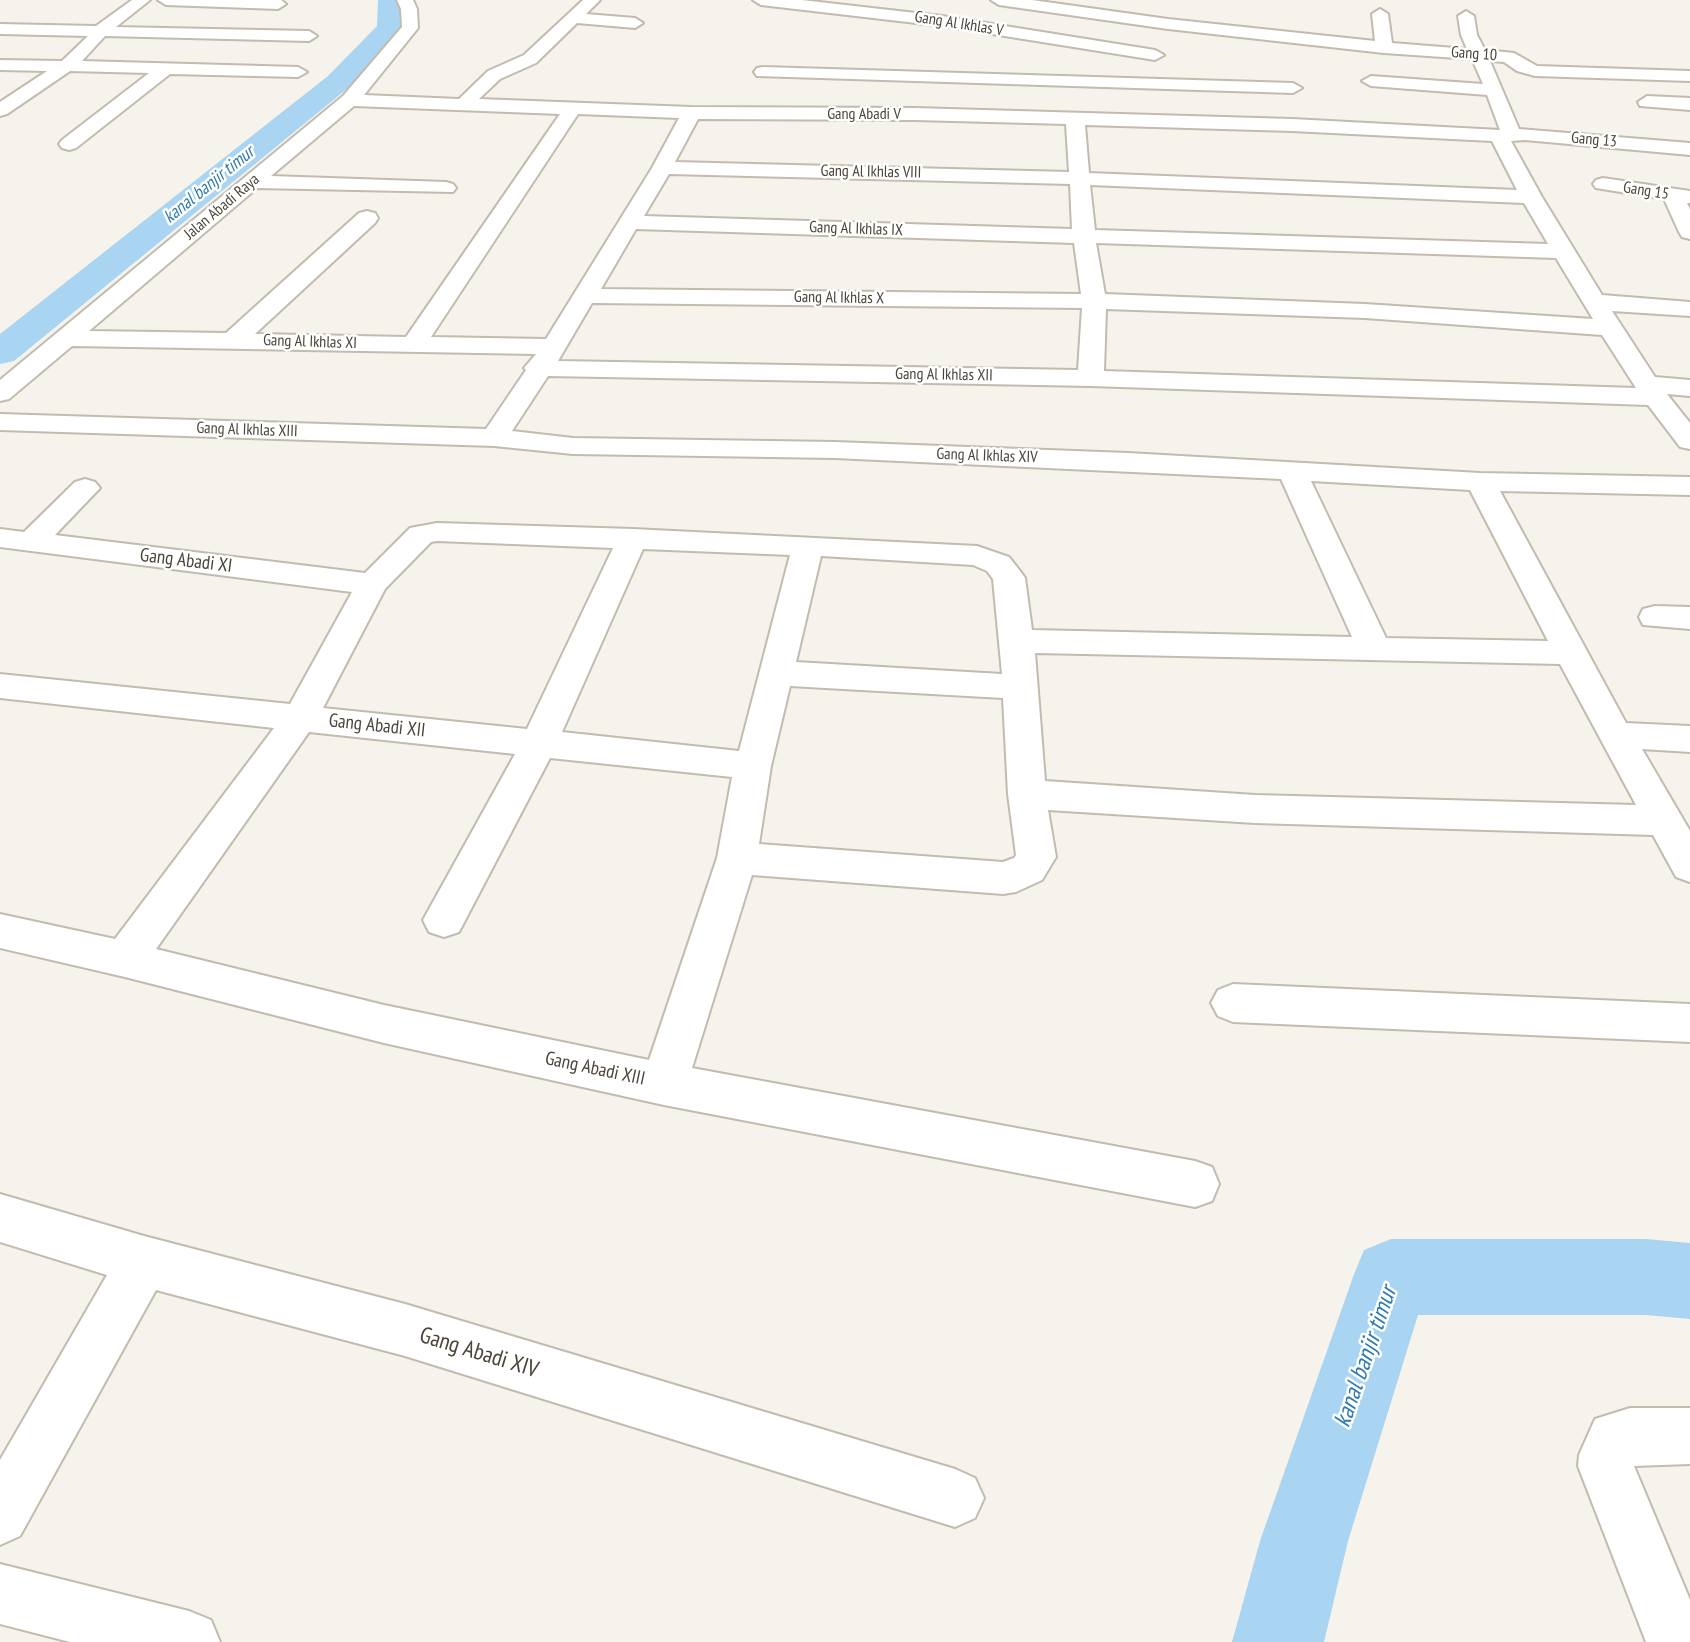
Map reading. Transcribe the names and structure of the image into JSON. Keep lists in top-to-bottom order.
{
  "streets": {
    "street": [
      "Gang Al Ikhlas V",
      "Gang 10",
      "Gang Abadi V",
      "Gang 13",
      "Gang Al Ikhlas VIII",
      "Gang 15",
      "Jalan Abadi Raya",
      "Gang Al Ikhlas IX",
      "Gang Al Ikhlas X",
      "Gang Al Ikhlas XI",
      "Gang Al Ikhlas XII",
      "Gang Al Ikhlas XIII",
      "Gang Al Ikhlas XIV",
      "Gang Abadi XI",
      "Gang Abadi XII",
      "Gang Abadi XIII",
      "Gang Abadi XIV"
    ]
  },
  "crossings": [
    ["Gang Abadi V", "Gang 13"],
    ["Gang Abadi V", "Jalan Abadi Raya"],
    ["Jalan Abadi Raya", "Gang Al Ikhlas XI"],
    ["Gang Al Ikhlas XIII", "Gang Al Ikhlas XIV"]
  ],
  "water": ["kanal banjir timur"]
}
